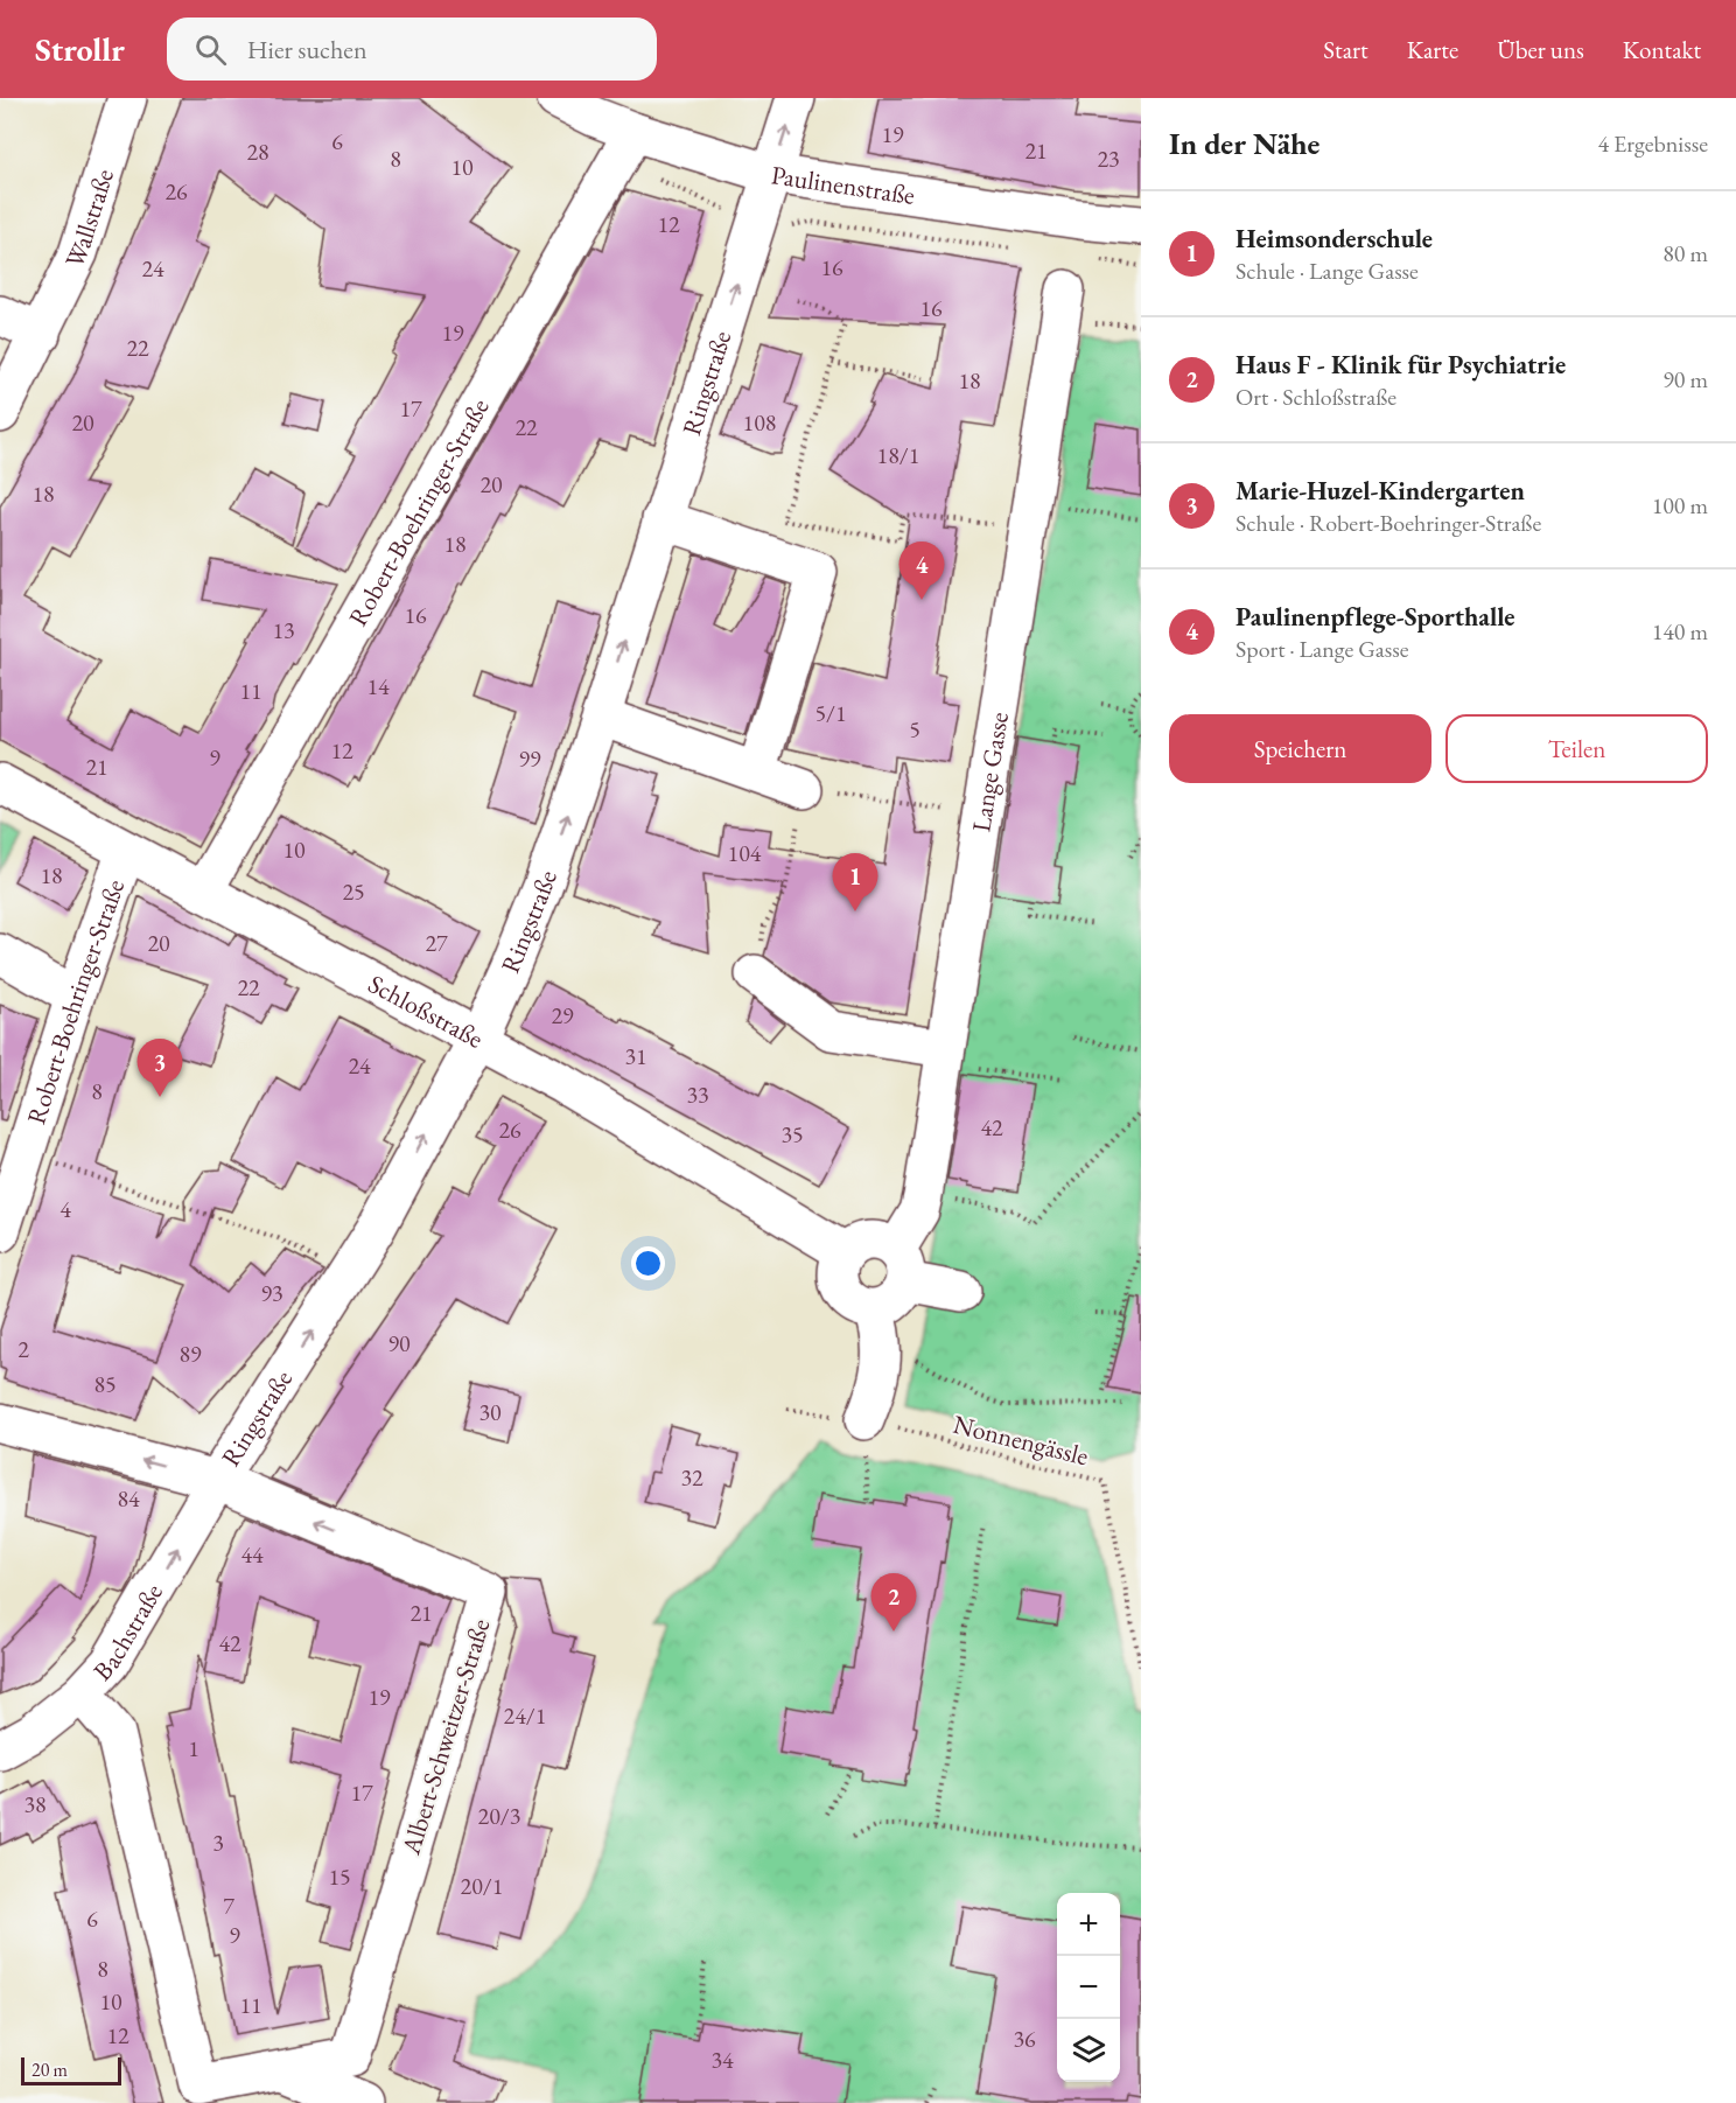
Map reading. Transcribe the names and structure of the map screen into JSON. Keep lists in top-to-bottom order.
{
  "streets": {
    "street": [
      "Paulinenstraße",
      "Wallstraße",
      "Ringstraße",
      "Robert-Boehringer-Straße",
      "Lange Gasse",
      "Schloßstraße",
      "Bachstraße",
      "Albert-Schweitzer-Straße"
    ],
    "path": ["Nonnengässle"]
  },
  "crossings": [
    ["Paulinenstraße", "Ringstraße"],
    ["Paulinenstraße", "Robert-Boehringer-Straße"],
    ["Ringstraße", "Schloßstraße"],
    ["Ringstraße", "Bachstraße"],
    ["Ringstraße", "Albert-Schweitzer-Straße"],
    ["Robert-Boehringer-Straße", "Schloßstraße"],
    ["Lange Gasse", "Schloßstraße"],
    ["Bachstraße", "Albert-Schweitzer-Straße"]
  ],
  "one_way": ["Ringstraße", "Bachstraße"],
  "house_numbers": [
    "19",
    "6",
    "21",
    "28",
    "8",
    "23",
    "10",
    "26",
    "12",
    "16",
    "24",
    "16",
    "19",
    "22",
    "18",
    "17",
    "20",
    "108",
    "22",
    "18/1",
    "20",
    "18",
    "18",
    "16",
    "13",
    "14",
    "11",
    "5/1",
    "5",
    "12",
    "9",
    "99",
    "21",
    "10",
    "104",
    "18",
    "25",
    "20",
    "27",
    "22",
    "29",
    "31",
    "24",
    "8",
    "33",
    "42",
    "26",
    "35",
    "4",
    "93",
    "90",
    "2",
    "89",
    "85",
    "30",
    "32",
    "84",
    "44",
    "21",
    "42",
    "19",
    "24/1",
    "1",
    "17",
    "38",
    "20/3",
    "3",
    "15",
    "20/1",
    "7",
    "6",
    "9",
    "8",
    "10",
    "11",
    "12",
    "36",
    "34"
  ],
  "scale_bar": "20 m",
  "page": {
    "header": "Strollr",
    "search": "Hier suchen",
    "nav": [
      "Start",
      "Karte",
      "Über uns",
      "Kontakt"
    ],
    "heading": ["In der Nähe", "4 Ergebnisse"],
    "list": [
      {
        "mark": "1",
        "name": "Heimsonderschule",
        "note": "Schule · Lange Gasse",
        "value": "80 m"
      },
      {
        "mark": "2",
        "name": "Haus F - Klinik für Psychiatrie",
        "note": "Ort · Schloßstraße",
        "value": "90 m"
      },
      {
        "mark": "3",
        "name": "Marie-Huzel-Kindergarten",
        "note": "Schule · Robert-Boehringer-Straße",
        "value": "100 m"
      },
      {
        "mark": "4",
        "name": "Paulinenpflege-Sporthalle",
        "note": "Sport · Lange Gasse",
        "value": "140 m"
      }
    ],
    "pins": [
      "4",
      "1",
      "3",
      "2"
    ],
    "buttons": ["Speichern", "Teilen"],
    "map_buttons": ["+", "−"],
    "scale": "20 m"
  }
}
